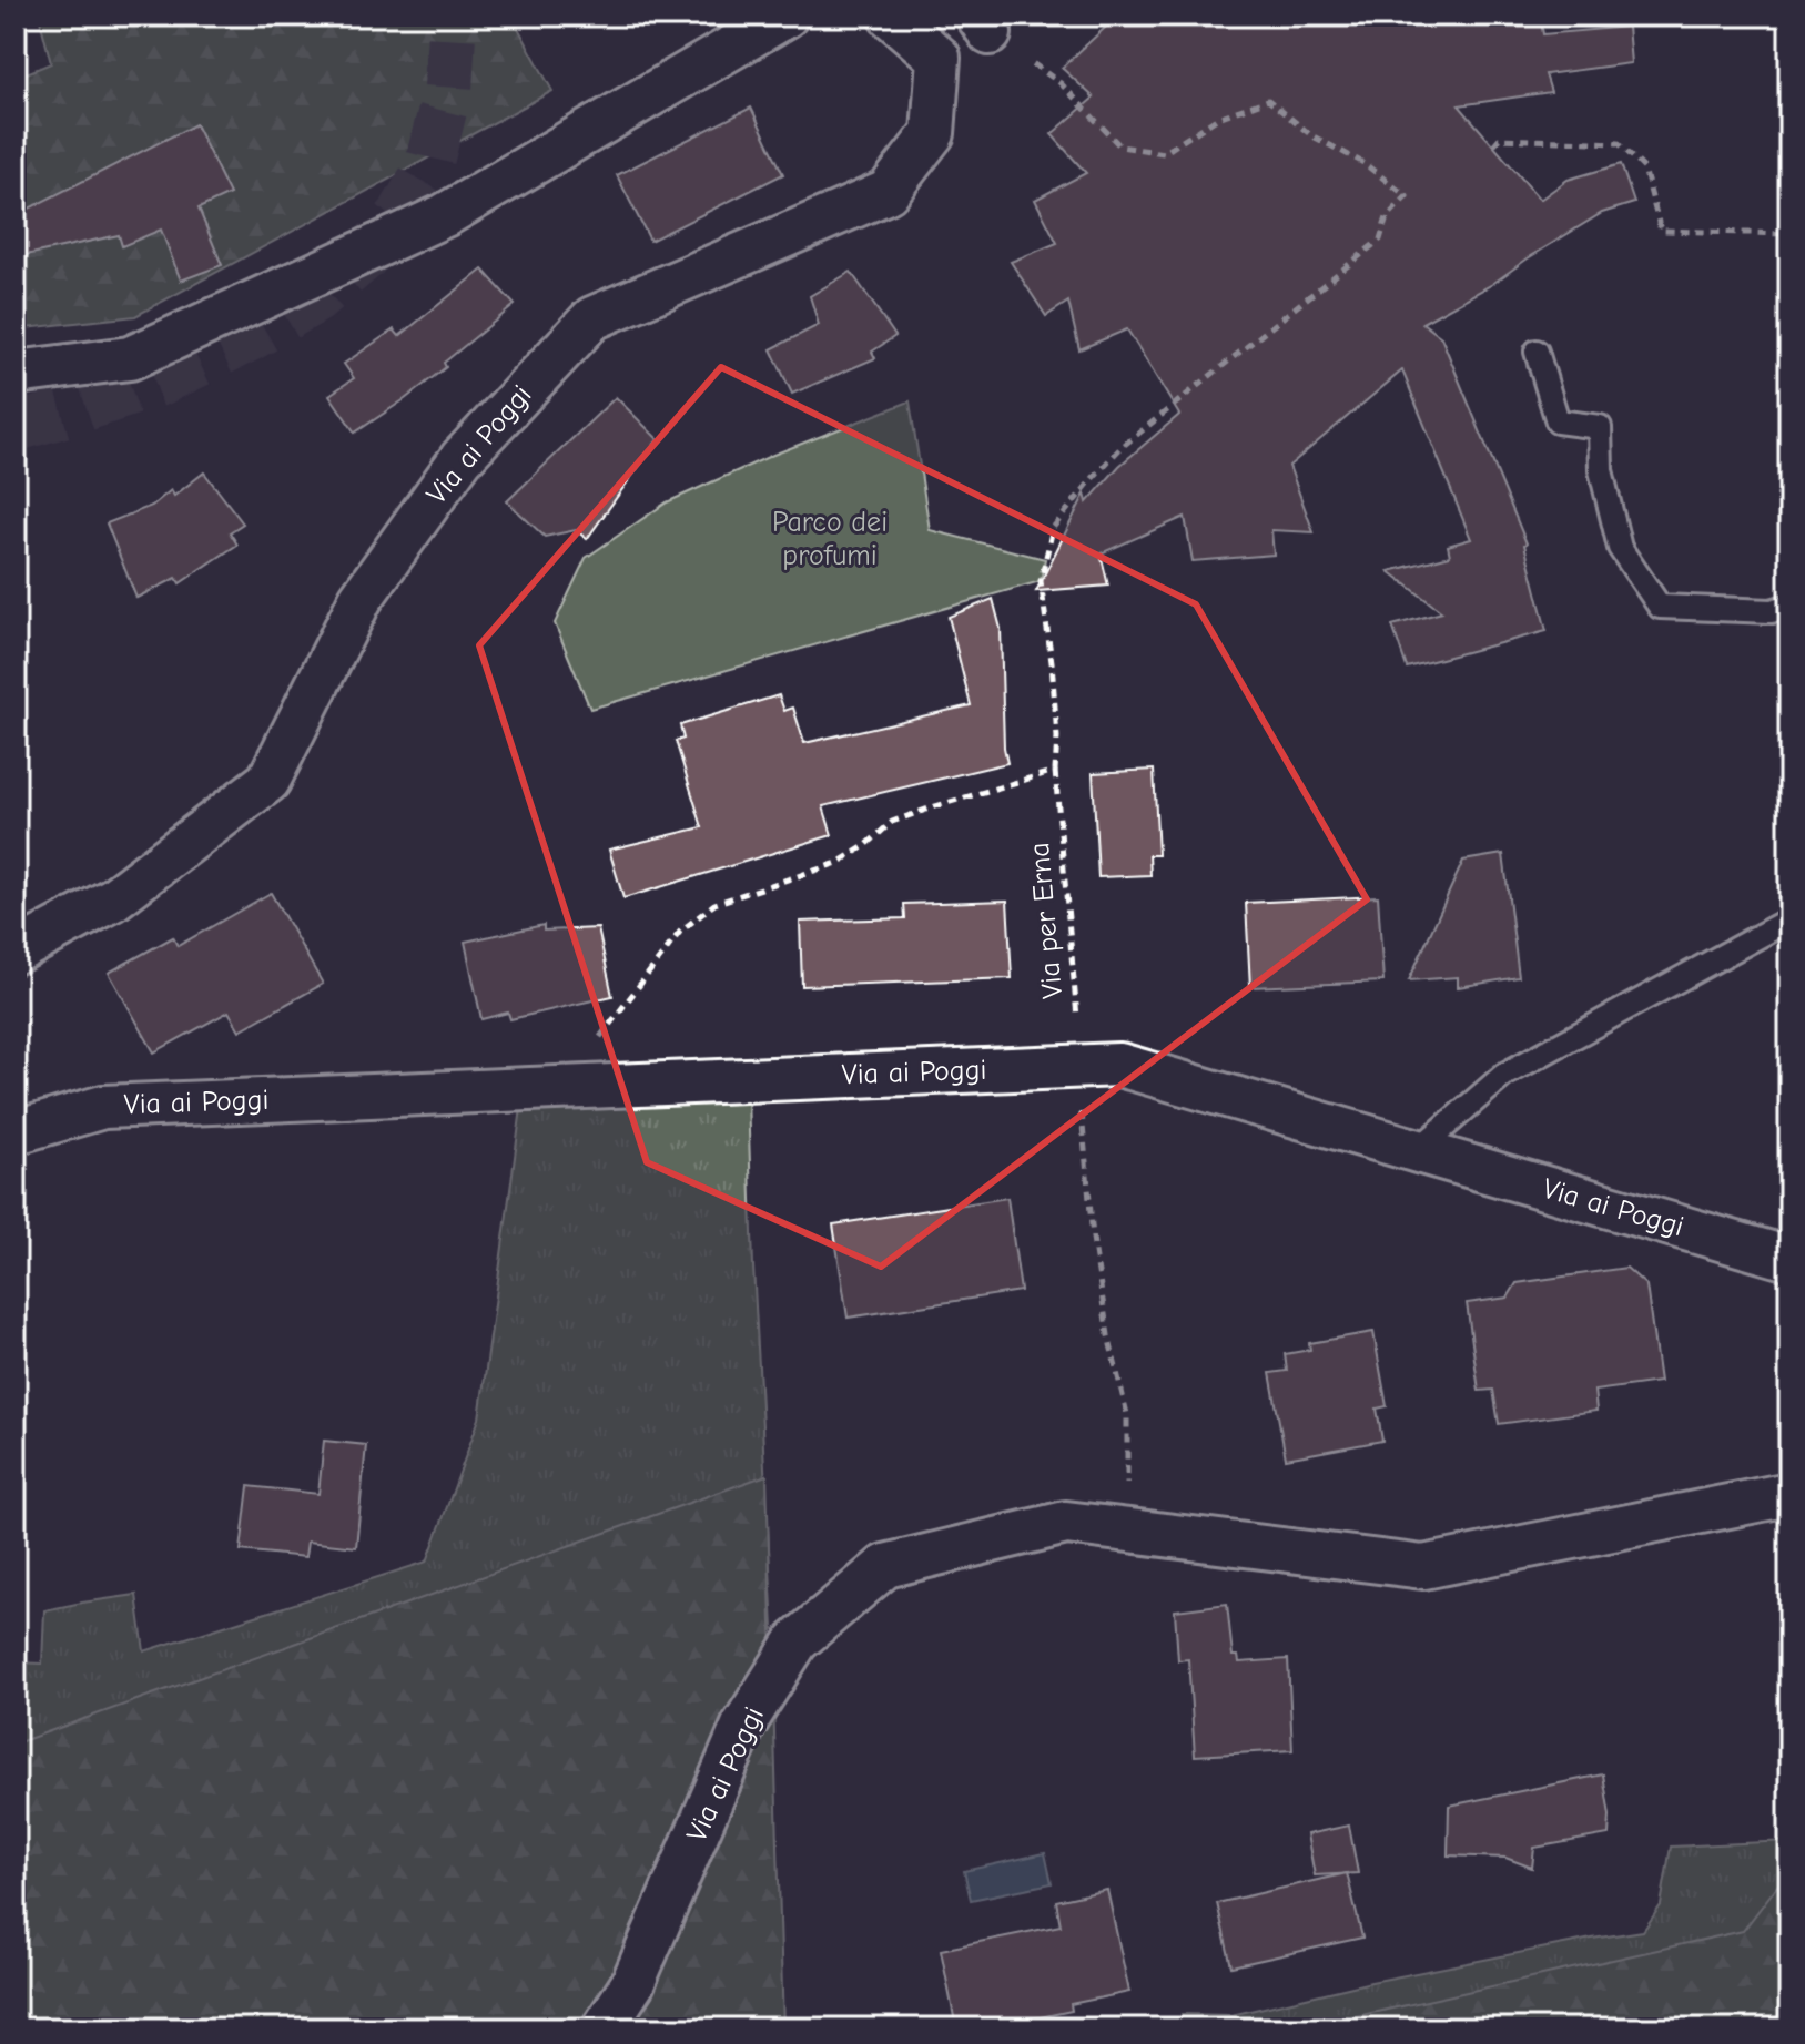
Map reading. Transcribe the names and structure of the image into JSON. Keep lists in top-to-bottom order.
{
  "streets": {
    "street": ["Via ai Poggi"],
    "path": ["Via per Erna"]
  },
  "crossings": [
    ["Via ai Poggi", "Via per Erna"]
  ],
  "parks": ["Parco dei profumi"]
}
